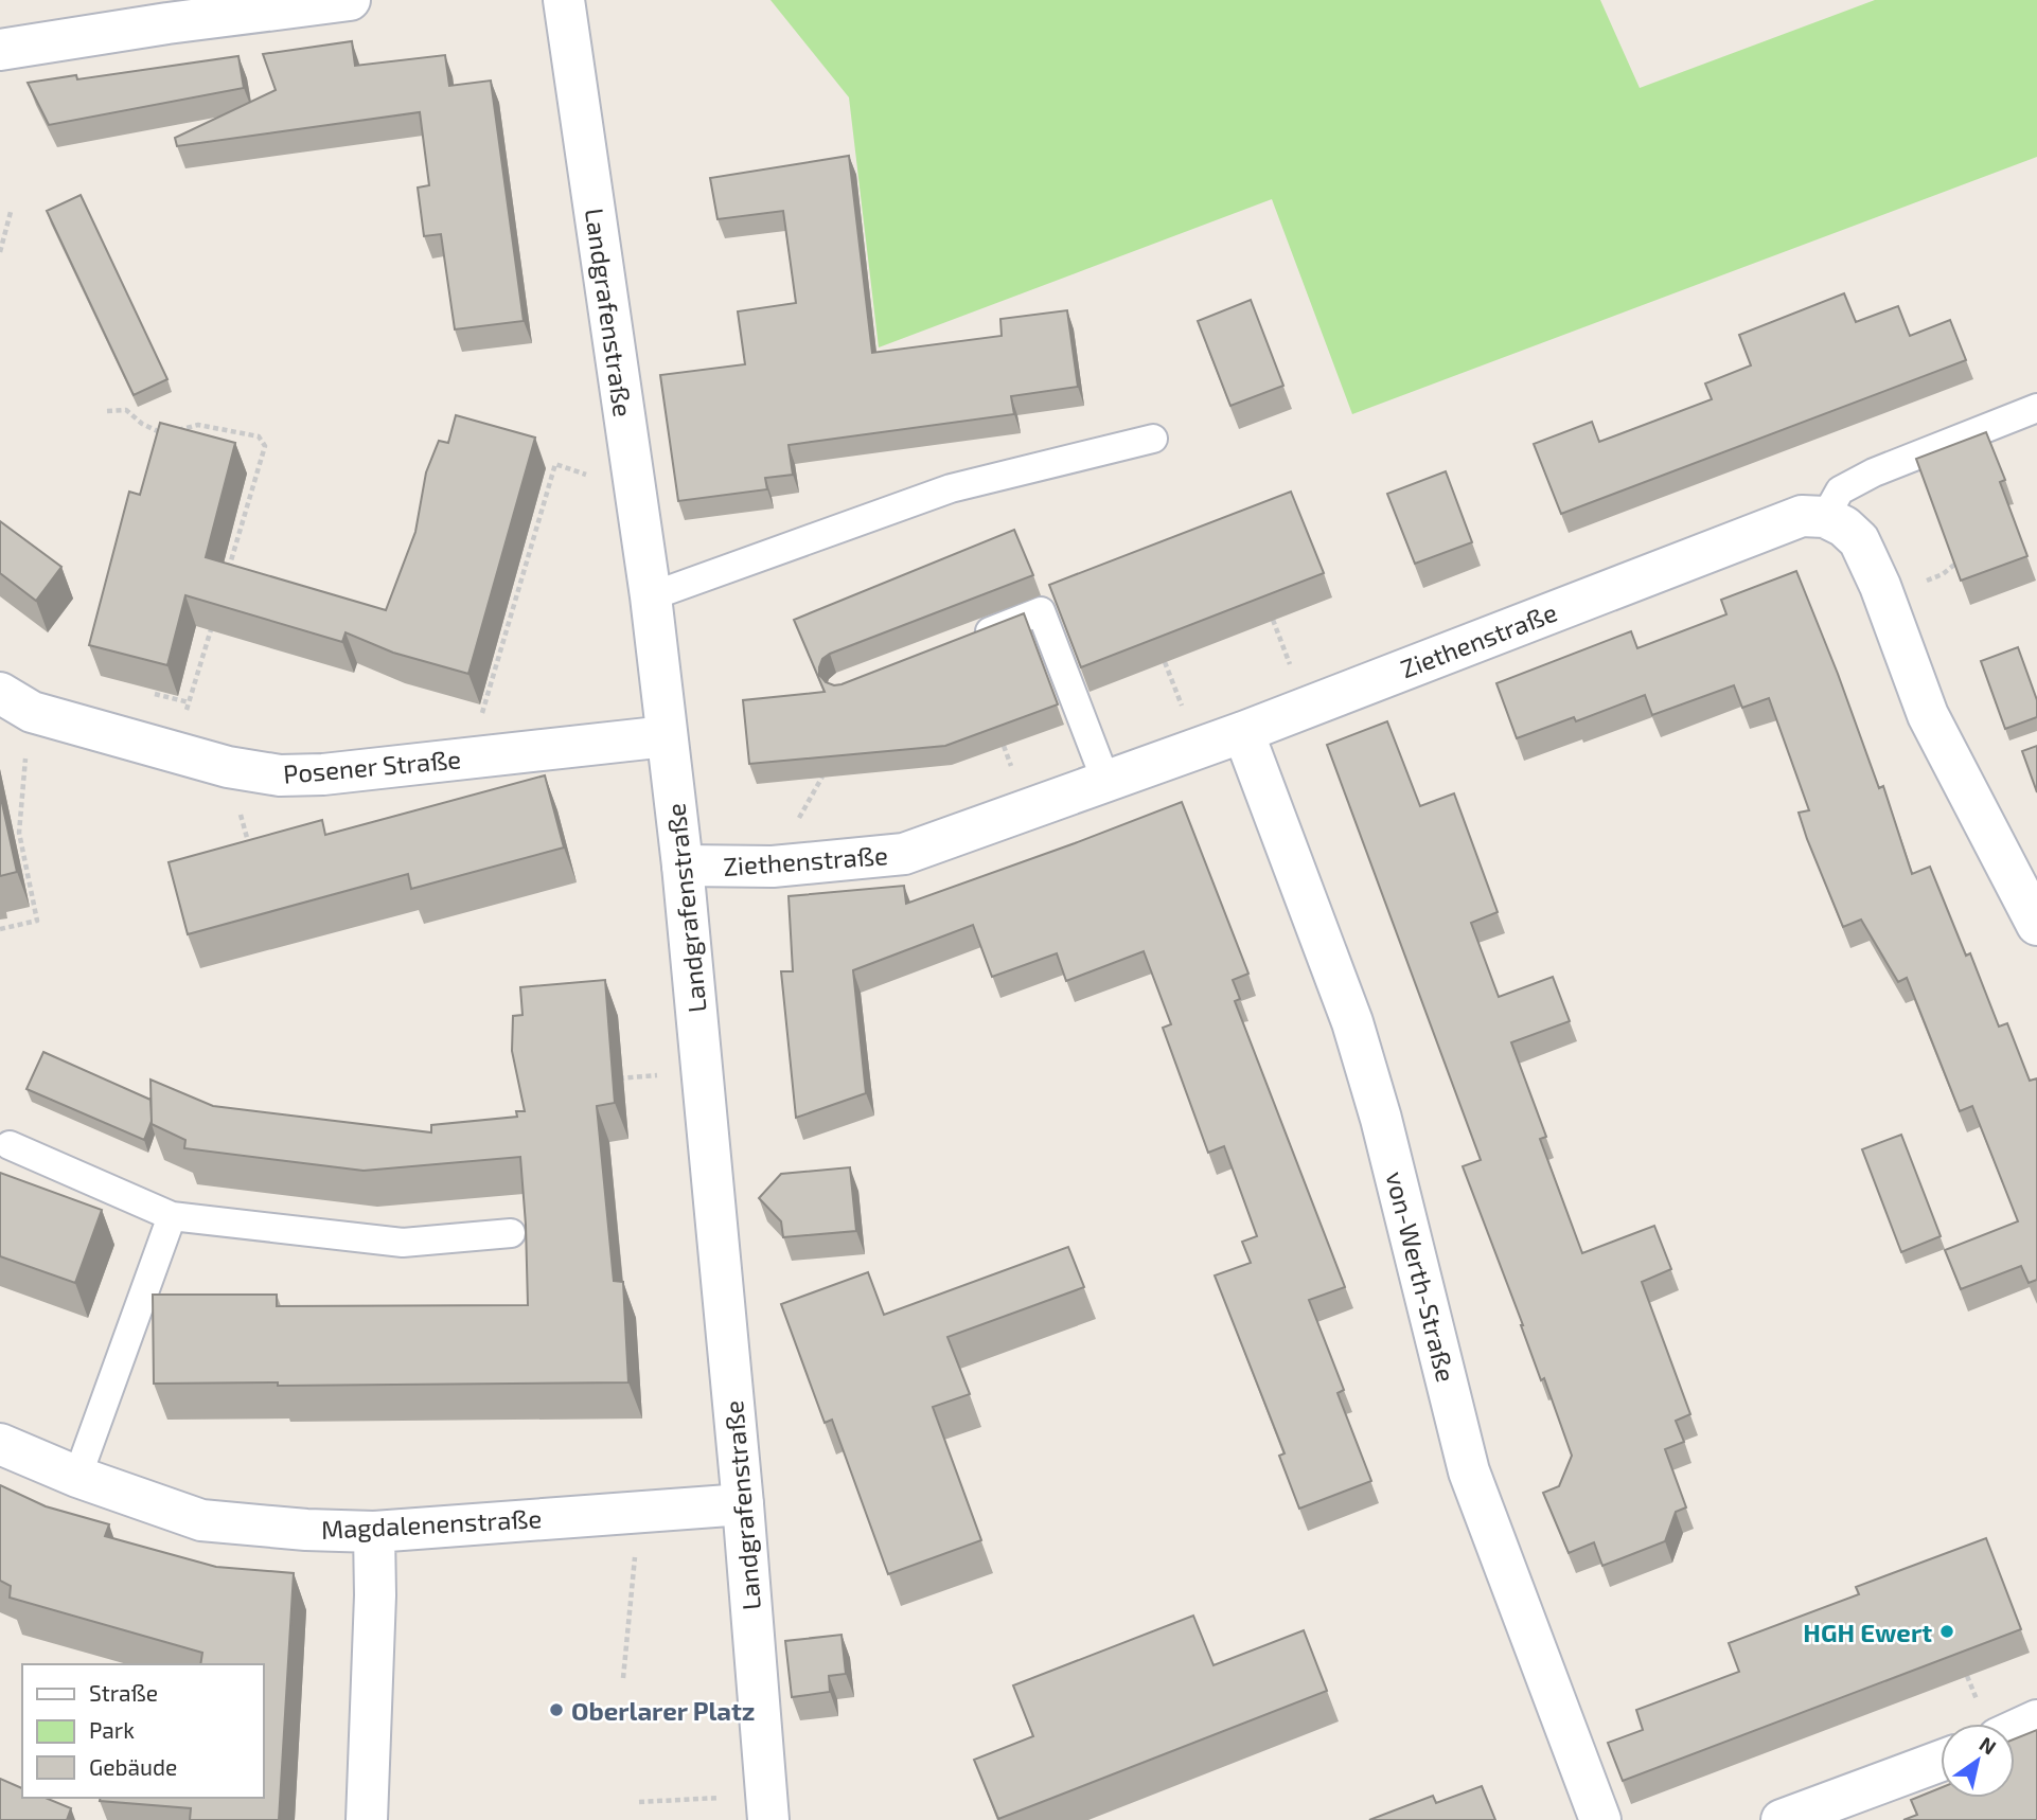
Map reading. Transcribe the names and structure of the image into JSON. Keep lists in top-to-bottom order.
{
  "streets": {
    "street": [
      "Landgrafenstraße",
      "Ziethenstraße",
      "Posener Straße",
      "von-Werth-Straße",
      "Magdalenenstraße"
    ]
  },
  "crossings": [
    ["Landgrafenstraße", "Ziethenstraße"],
    ["Landgrafenstraße", "Posener Straße"],
    ["Landgrafenstraße", "Magdalenenstraße"],
    ["Ziethenstraße", "von-Werth-Straße"]
  ],
  "places": ["HGH Ewert", "Oberlarer Platz"],
  "legend": ["Straße", "Park", "Gebäude"],
  "north": "top right"
}
